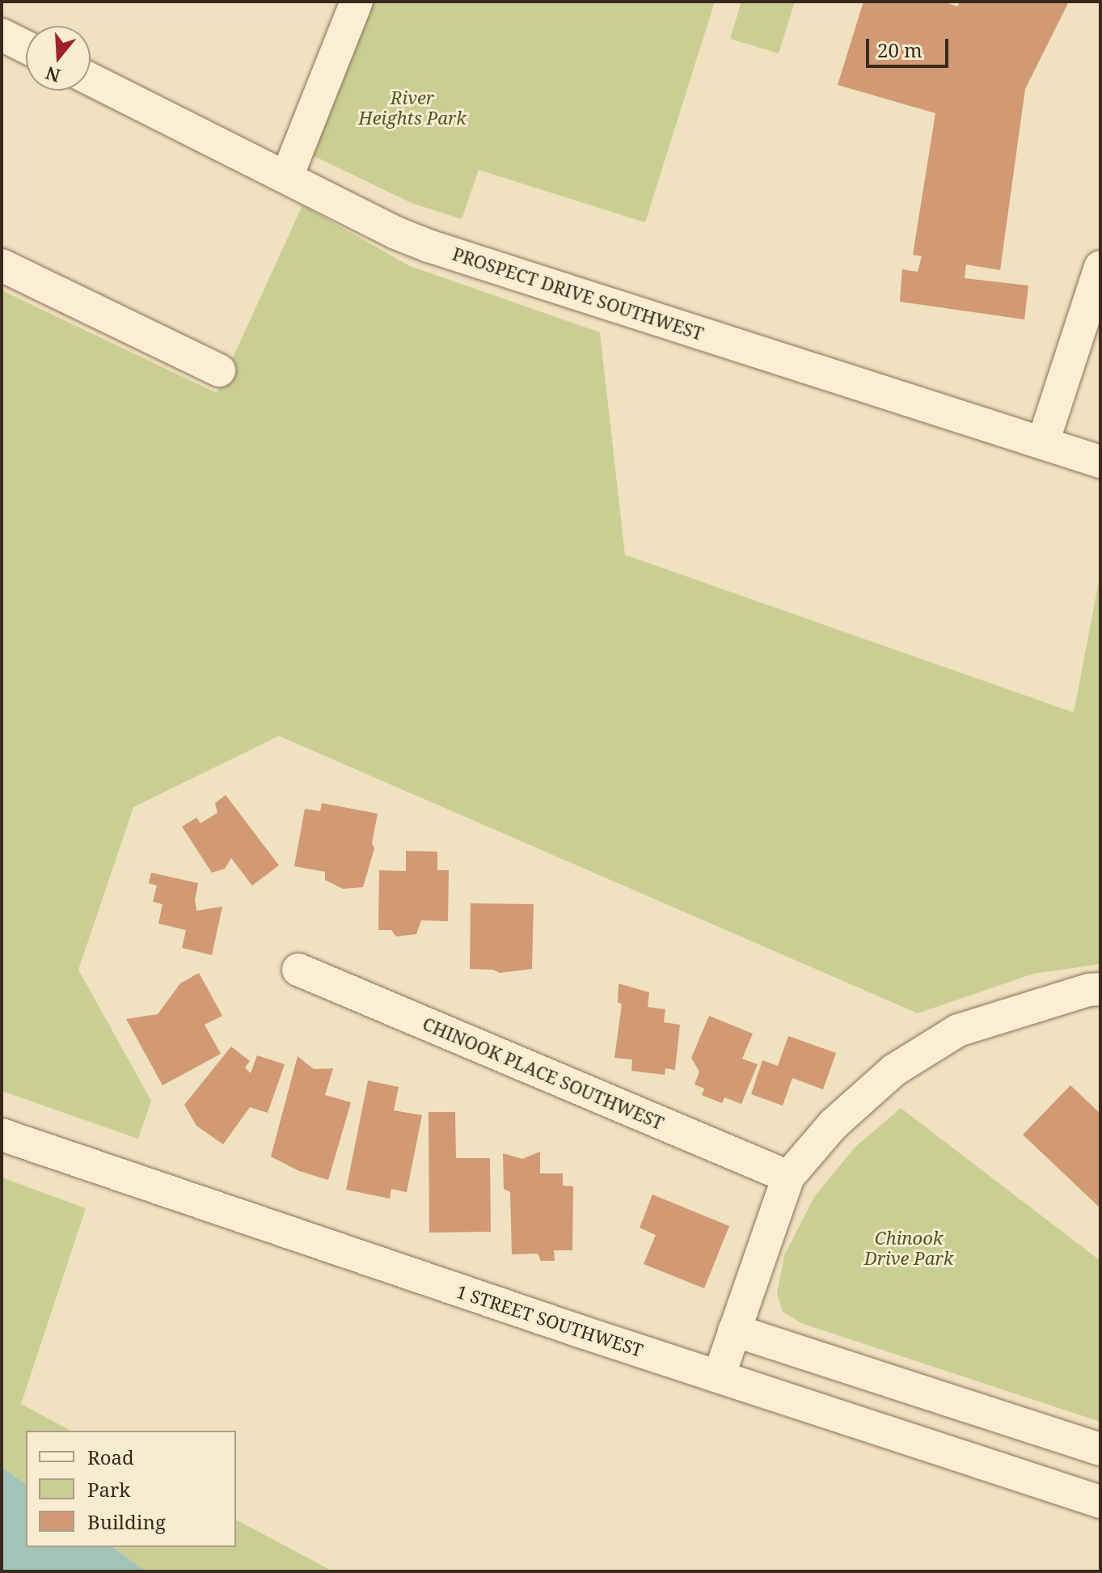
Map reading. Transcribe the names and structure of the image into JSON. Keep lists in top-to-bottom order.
{
  "streets": {
    "street": ["PROSPECT DRIVE SOUTHWEST", "CHINOOK PLACE SOUTHWEST", "1 STREET SOUTHWEST"]
  },
  "parks": ["River Heights Park", "Chinook Drive Park"],
  "legend": ["Road", "Park", "Building"],
  "scale_bar": "20 m",
  "north": "bottom"
}
